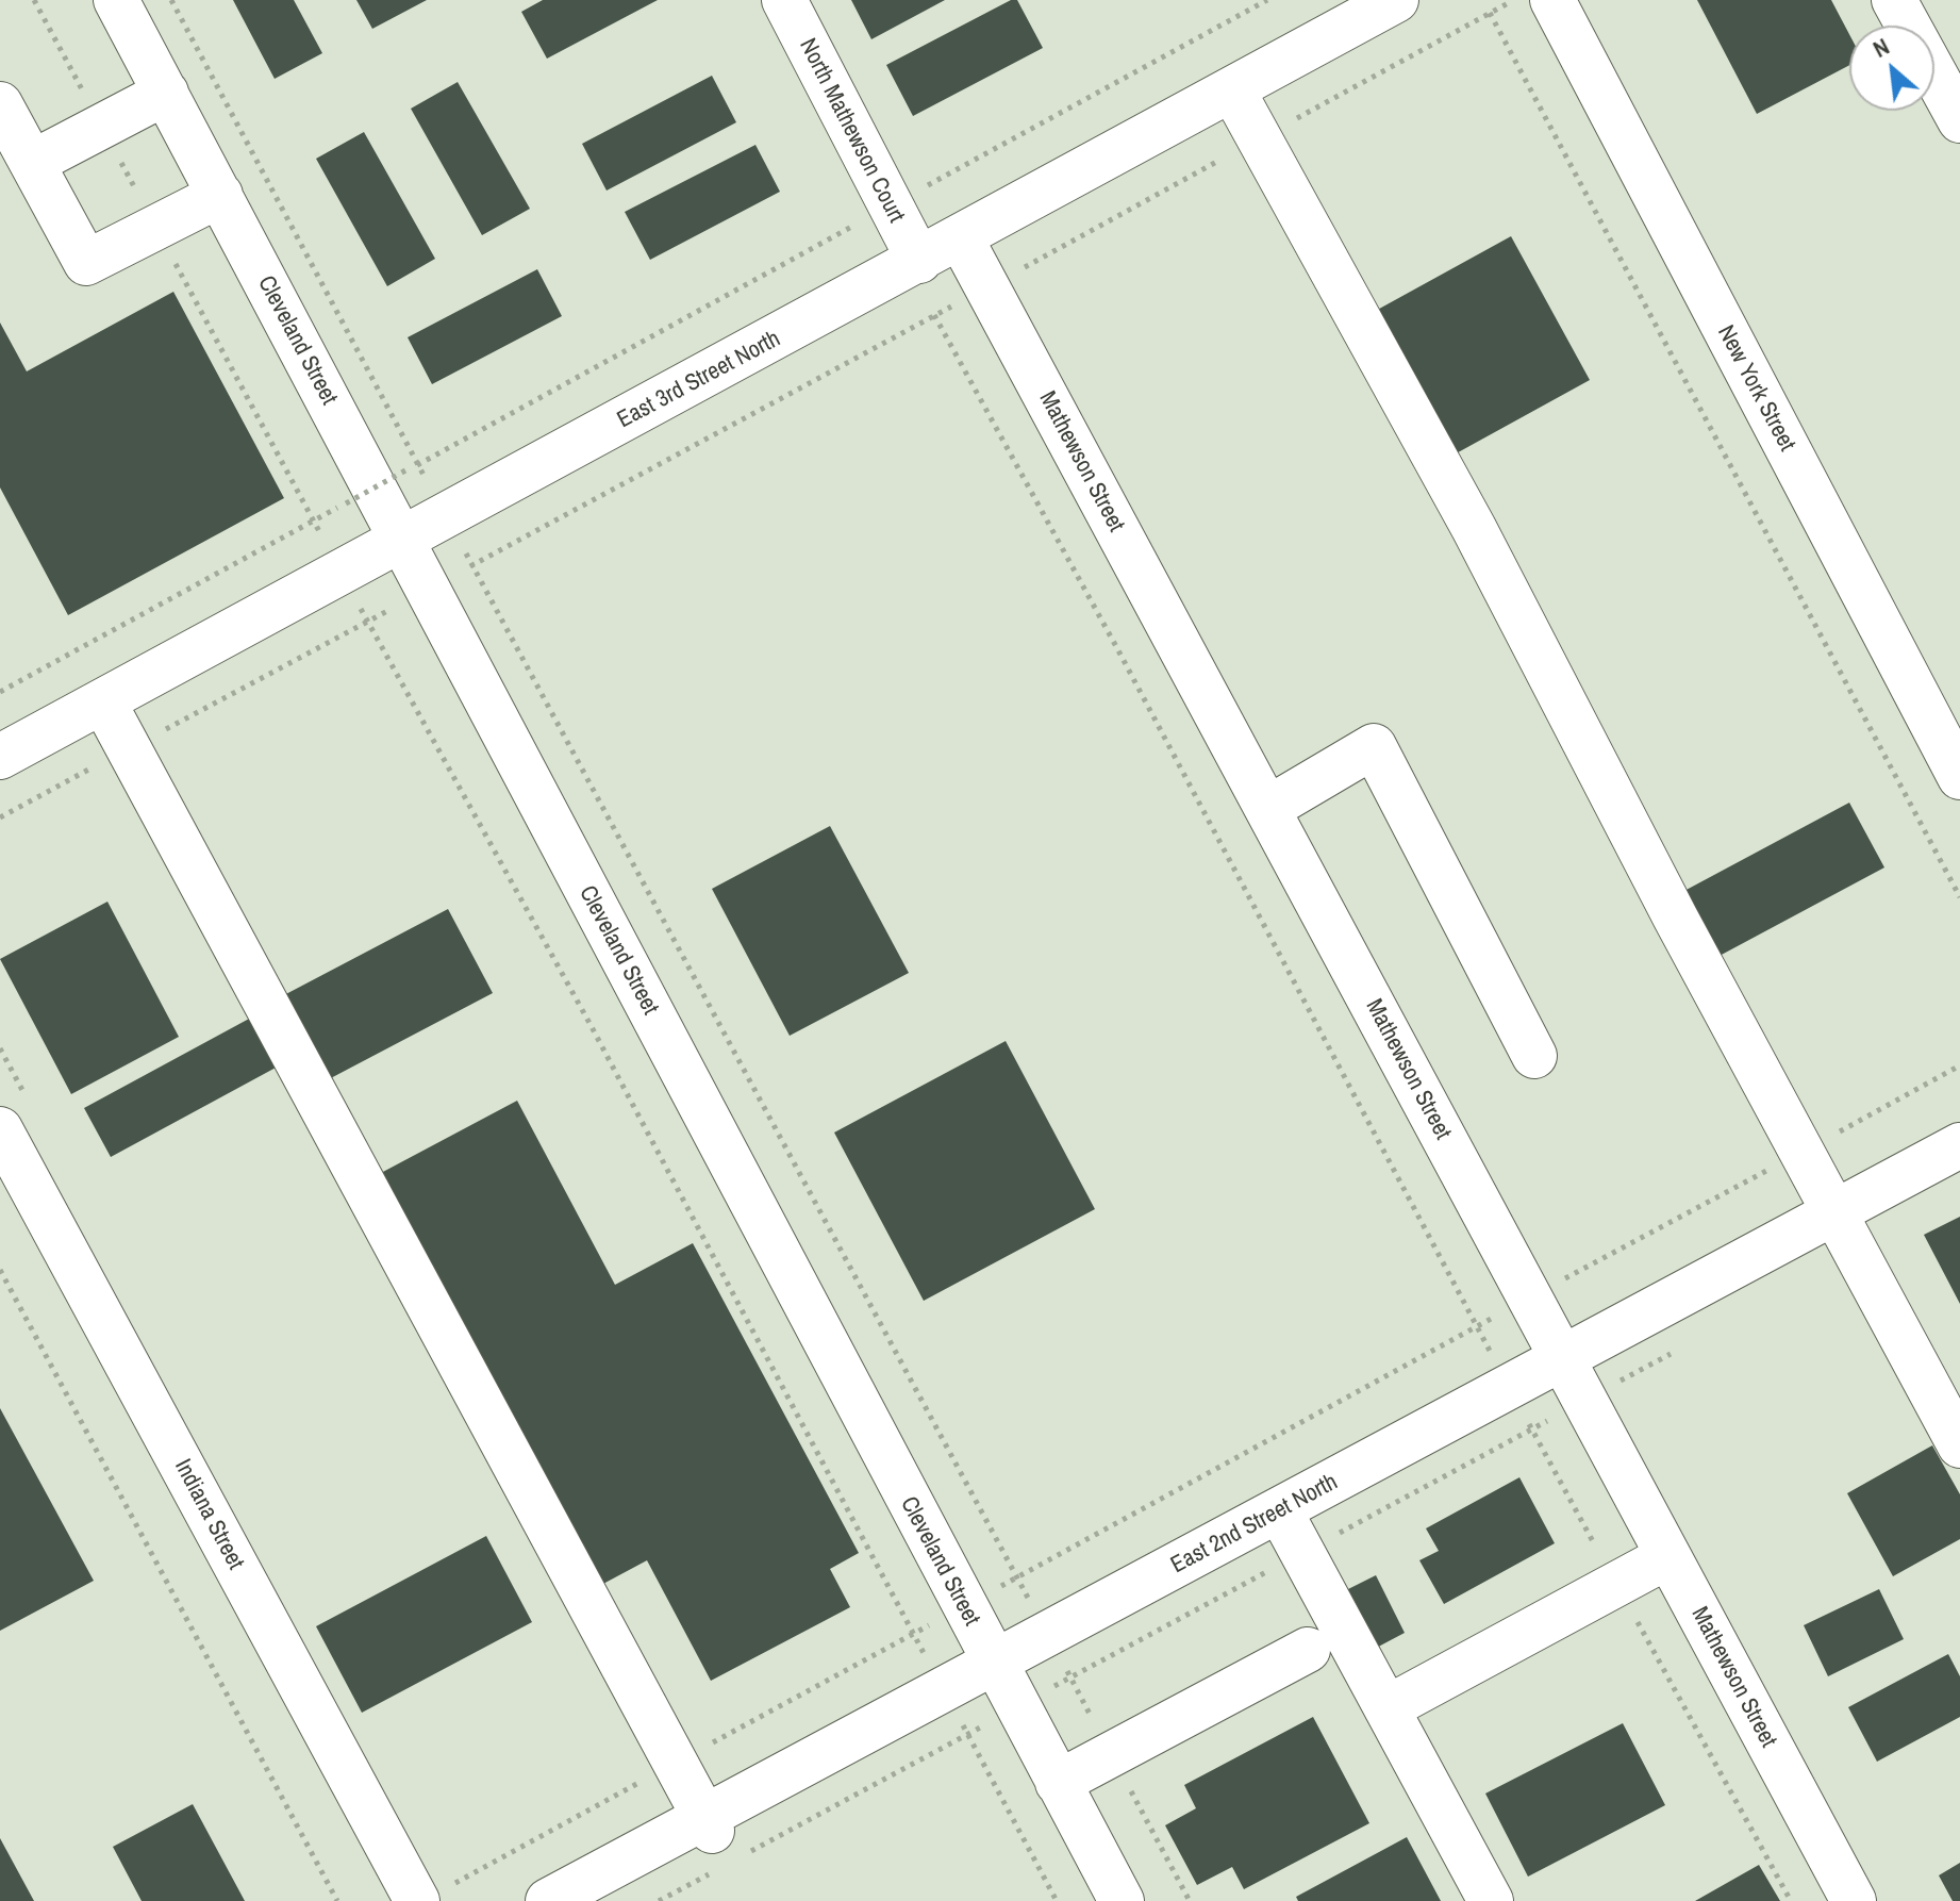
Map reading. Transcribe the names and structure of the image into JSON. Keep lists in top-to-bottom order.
{
  "streets": {
    "street": [
      "North Mathewson Court",
      "Cleveland Street",
      "East 3rd Street North",
      "New York Street",
      "Mathewson Street",
      "Indiana Street",
      "East 2nd Street North"
    ]
  },
  "crossings": [
    ["North Mathewson Court", "East 3rd Street North"],
    ["Cleveland Street", "East 3rd Street North"],
    ["Cleveland Street", "East 2nd Street North"],
    ["East 3rd Street North", "Mathewson Street"],
    ["Mathewson Street", "East 2nd Street North"]
  ],
  "north": "top left"
}
